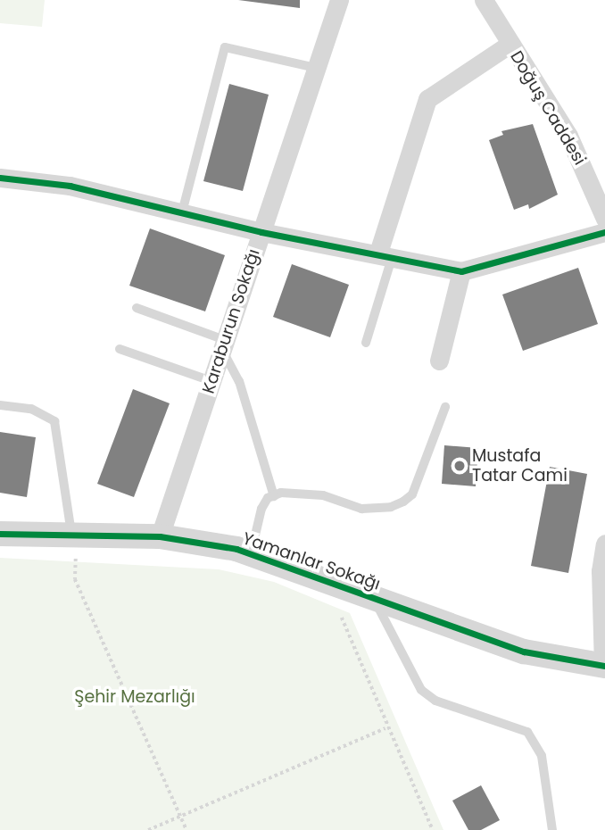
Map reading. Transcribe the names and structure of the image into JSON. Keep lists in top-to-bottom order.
{
  "streets": {
    "street": ["Doğuş Caddesi", "Karaburun Sokağı", "Yamanlar Sokağı"]
  },
  "crossings": [
    ["Karaburun Sokağı", "Yamanlar Sokağı"]
  ],
  "parks": ["Şehir Mezarlığı"],
  "places": ["Mustafa Tatar Cami"]
}
